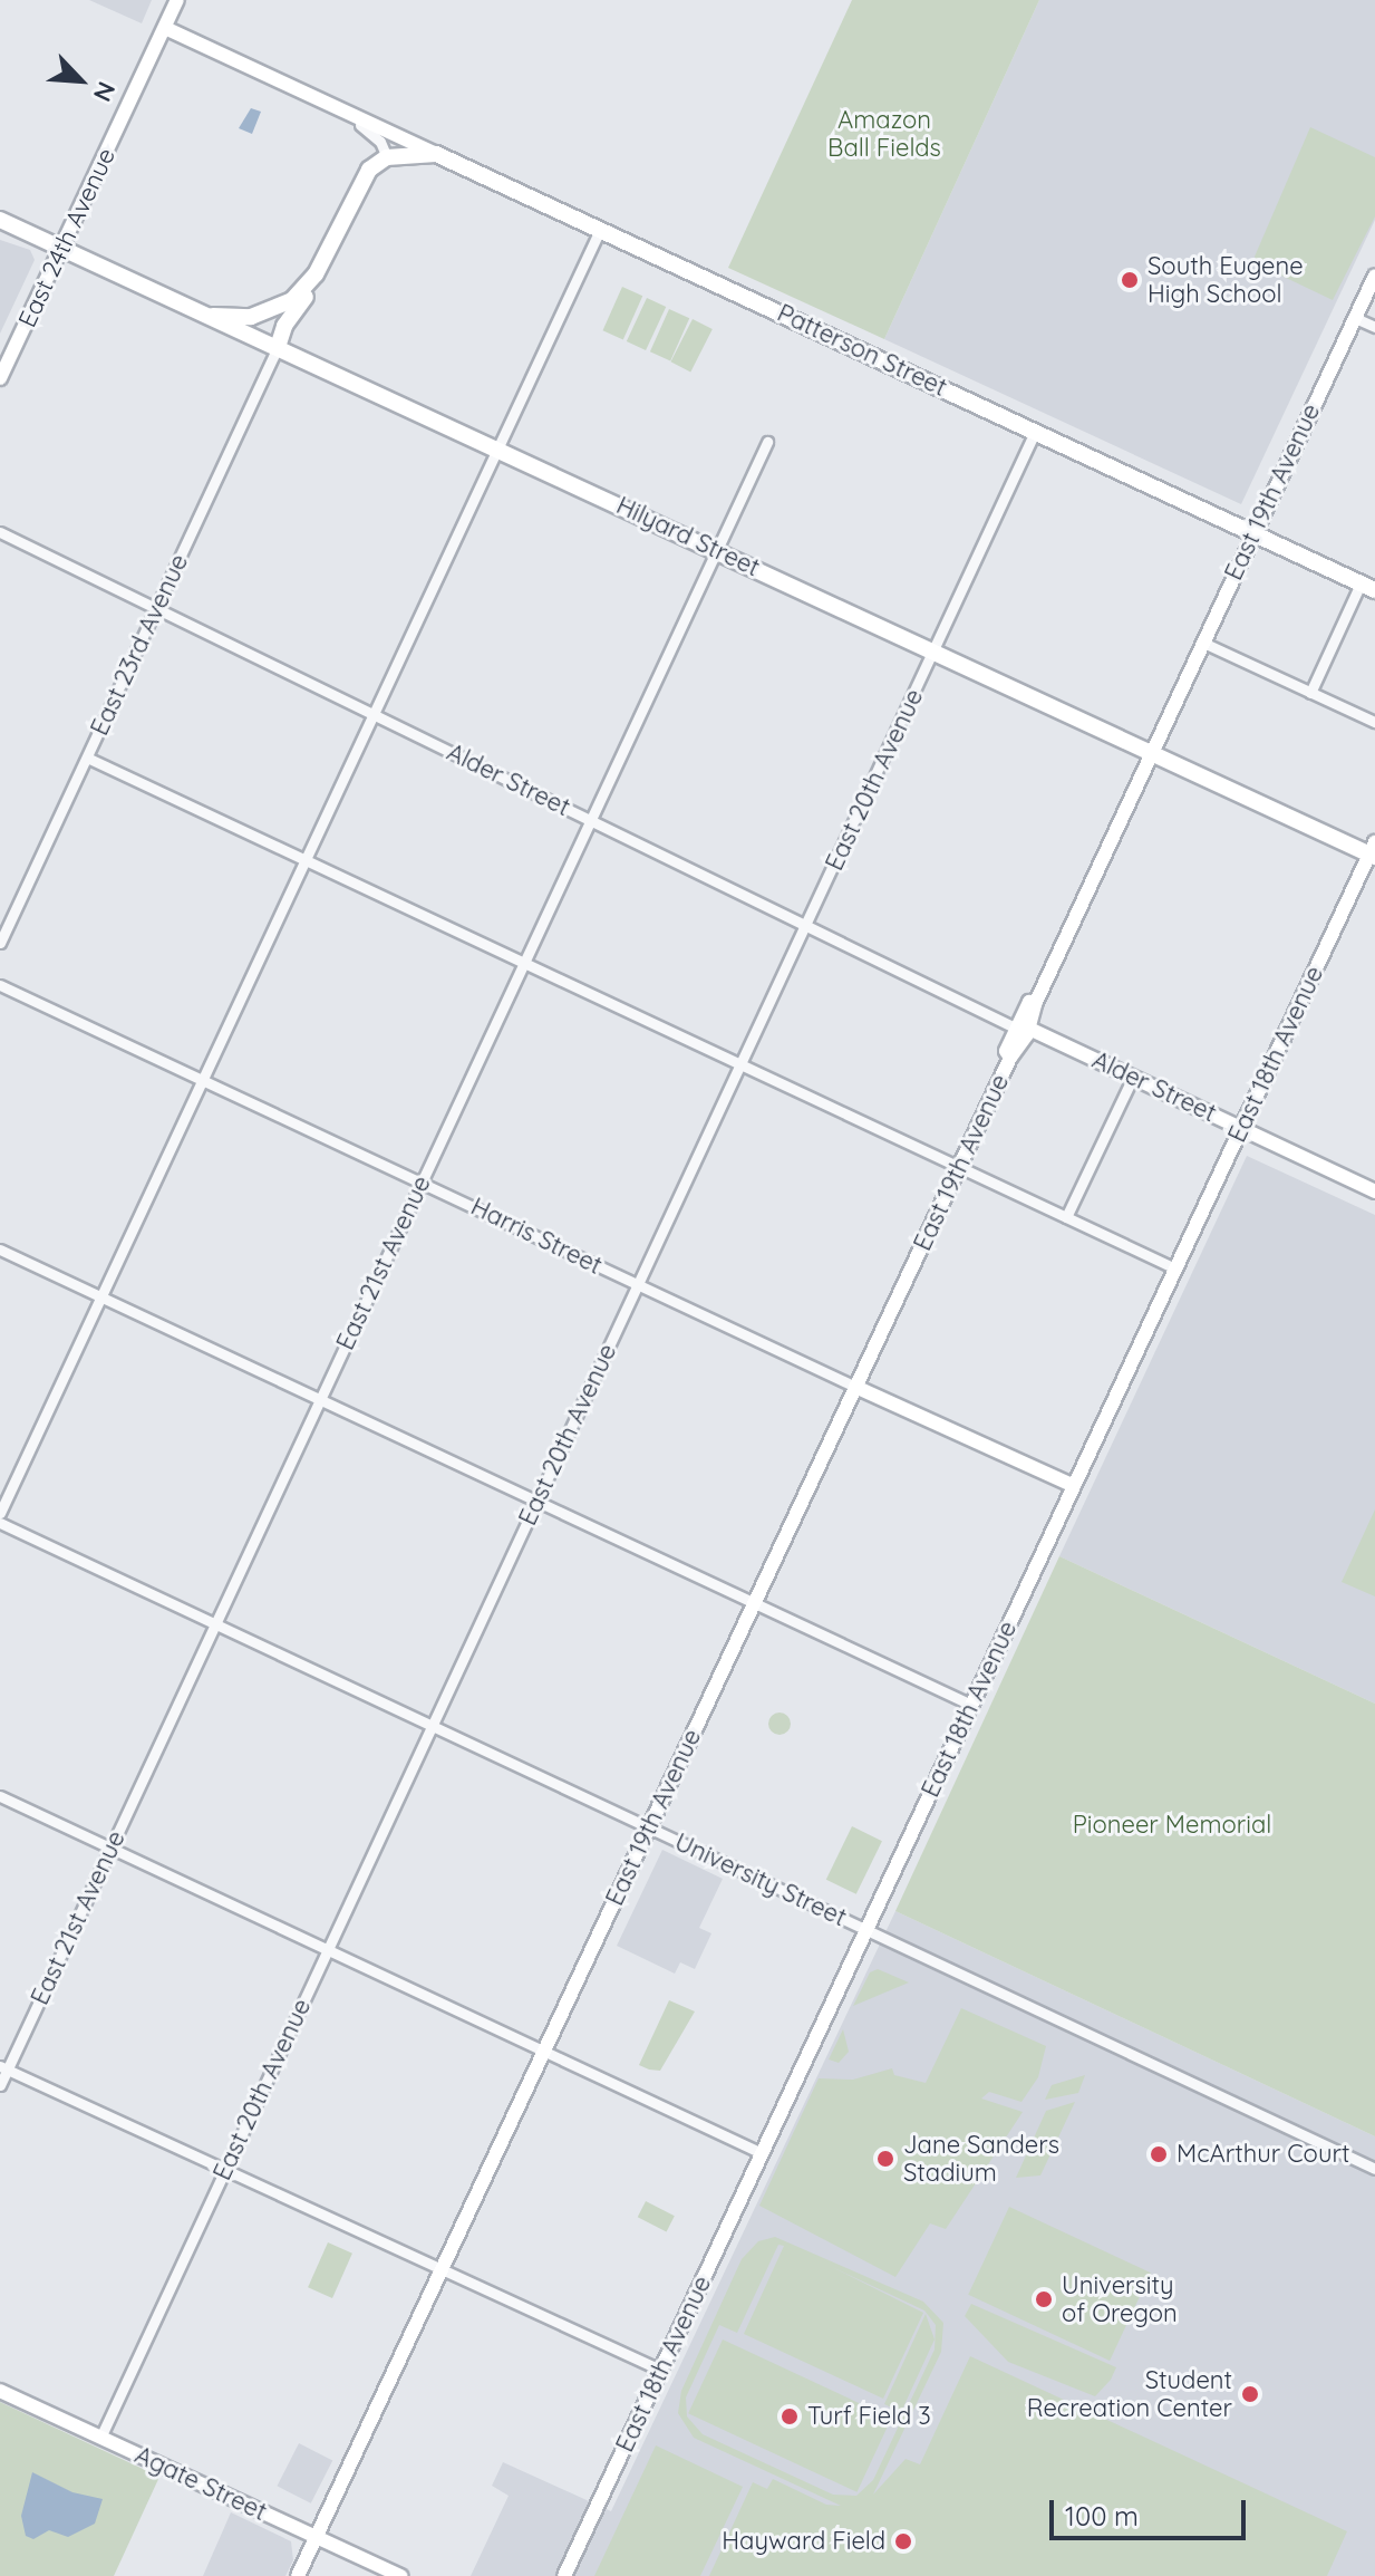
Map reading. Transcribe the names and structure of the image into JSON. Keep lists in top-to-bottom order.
{
  "streets": {
    "main road": ["Patterson Street", "Hilyard Street"],
    "street": [
      "East 24th Avenue",
      "East 19th Avenue",
      "East 23rd Avenue",
      "Alder Street",
      "East 20th Avenue",
      "East 18th Avenue",
      "Harris Street",
      "East 21st Avenue",
      "University Street",
      "Agate Street"
    ]
  },
  "crossings": [
    ["East 24th Avenue", "Patterson Street"],
    ["East 24th Avenue", "Hilyard Street"],
    ["Patterson Street", "East 19th Avenue"],
    ["Patterson Street", "East 20th Avenue"],
    ["East 19th Avenue", "Hilyard Street"],
    ["East 19th Avenue", "Alder Street"],
    ["East 19th Avenue", "Harris Street"],
    ["East 19th Avenue", "University Street"],
    ["East 19th Avenue", "Agate Street"],
    ["Hilyard Street", "East 23rd Avenue"],
    ["Hilyard Street", "East 20th Avenue"],
    ["Hilyard Street", "East 18th Avenue"],
    ["Hilyard Street", "East 21st Avenue"],
    ["East 23rd Avenue", "Alder Street"],
    ["Alder Street", "East 20th Avenue"],
    ["Alder Street", "East 18th Avenue"],
    ["Alder Street", "East 21st Avenue"],
    ["East 20th Avenue", "Harris Street"],
    ["East 20th Avenue", "University Street"],
    ["East 20th Avenue", "Agate Street"],
    ["East 18th Avenue", "Harris Street"],
    ["East 18th Avenue", "University Street"],
    ["Harris Street", "East 21st Avenue"],
    ["East 21st Avenue", "University Street"]
  ],
  "parks": ["Amazon Ball Fields", "Pioneer Memorial"],
  "places": [
    "South Eugene High School",
    "McArthur Court",
    "Jane Sanders Stadium",
    "University of Oregon",
    "Student Recreation Center",
    "Turf Field 3",
    "Hayward Field"
  ],
  "scale_bar": "100 m",
  "north": "bottom right"
}
